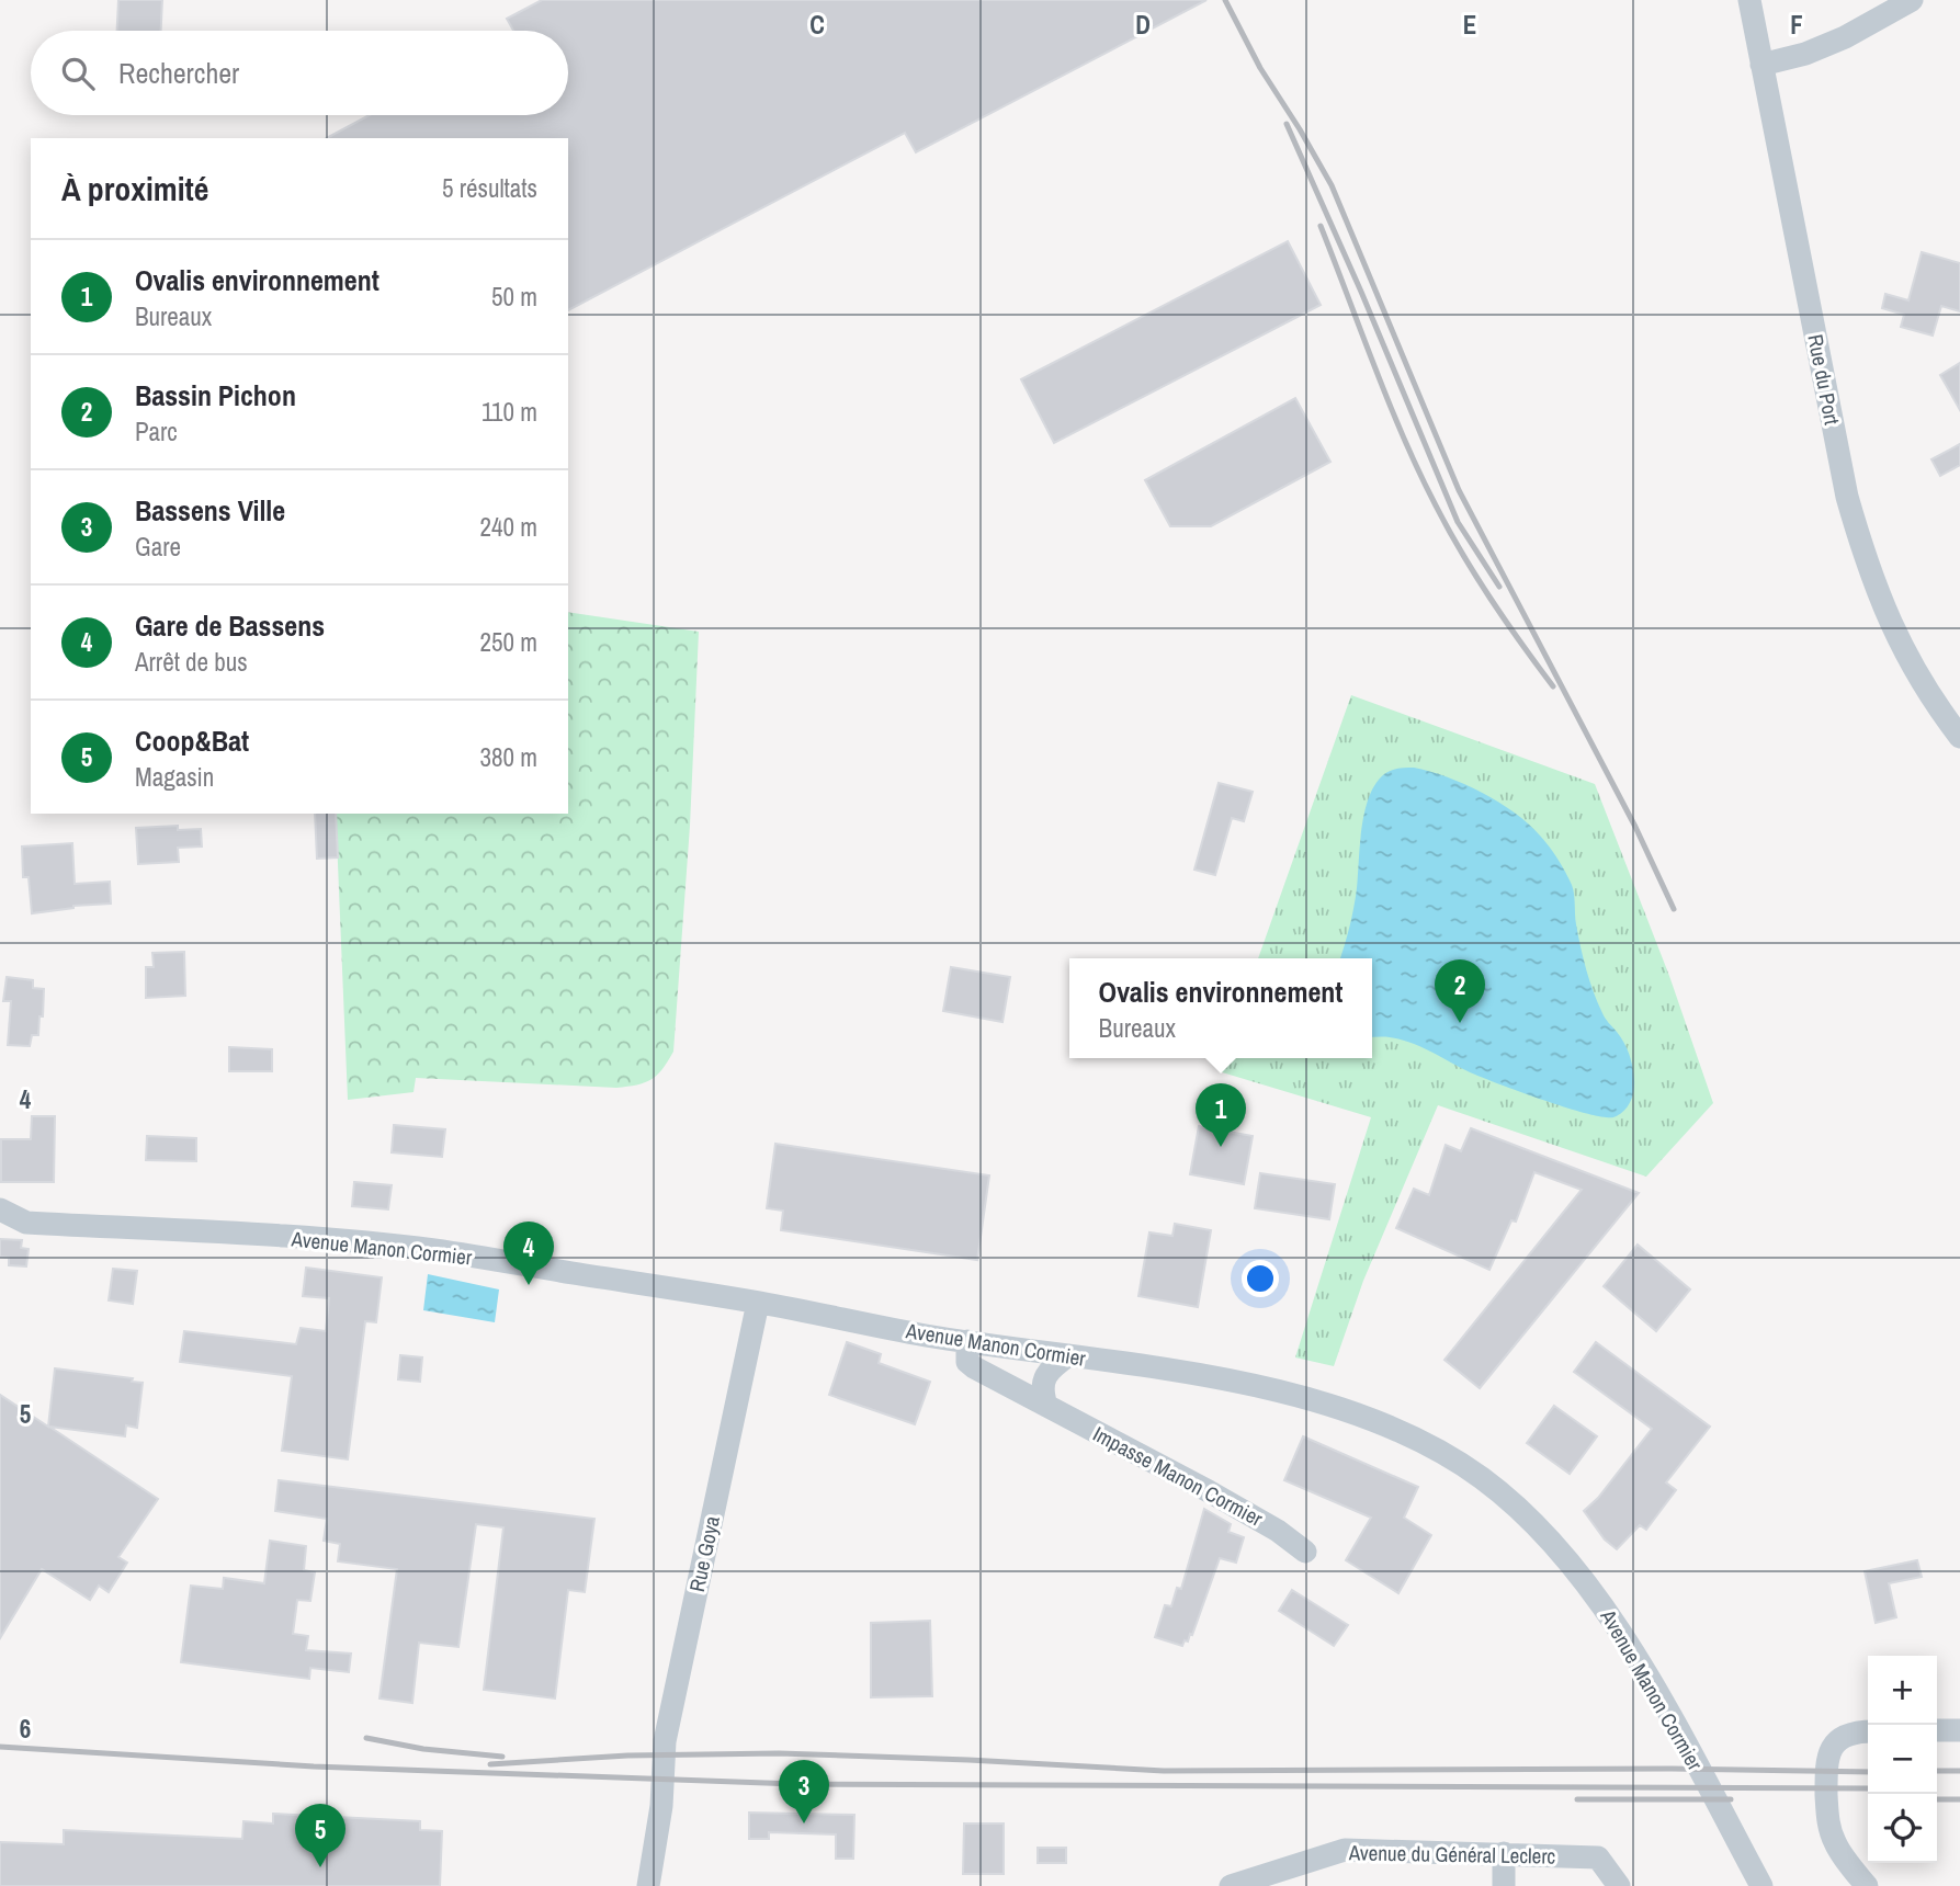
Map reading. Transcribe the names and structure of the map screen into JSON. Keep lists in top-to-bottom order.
{
  "streets": {
    "street": [
      "Rue du Port",
      "Avenue Manon Cormier",
      "Impasse Manon Cormier",
      "Rue Goya",
      "Avenue du Général Leclerc"
    ]
  },
  "crossings": [
    ["Avenue Manon Cormier", "Impasse Manon Cormier"],
    ["Avenue Manon Cormier", "Rue Goya"]
  ],
  "page": {
    "search": "Rechercher",
    "heading": ["À proximité", "5 résultats"],
    "list": [
      {
        "mark": "1",
        "name": "Ovalis environnement",
        "note": "Bureaux",
        "value": "50 m"
      },
      {
        "mark": "2",
        "name": "Bassin Pichon",
        "note": "Parc",
        "value": "110 m"
      },
      {
        "mark": "3",
        "name": "Bassens Ville",
        "note": "Gare",
        "value": "240 m"
      },
      {
        "mark": "4",
        "name": "Gare de Bassens",
        "note": "Arrêt de bus",
        "value": "250 m"
      },
      {
        "mark": "5",
        "name": "Coop&Bat",
        "note": "Magasin",
        "value": "380 m"
      }
    ],
    "popup": ["Ovalis environnement", "Bureaux"],
    "pins": [
      "2",
      "1",
      "4",
      "3",
      "5"
    ],
    "map_buttons": ["+", "−"]
  },
  "grid": {
    "columns": [
      "C",
      "D",
      "E",
      "F"
    ],
    "rows": ["4", "5", "6"]
  }
}
